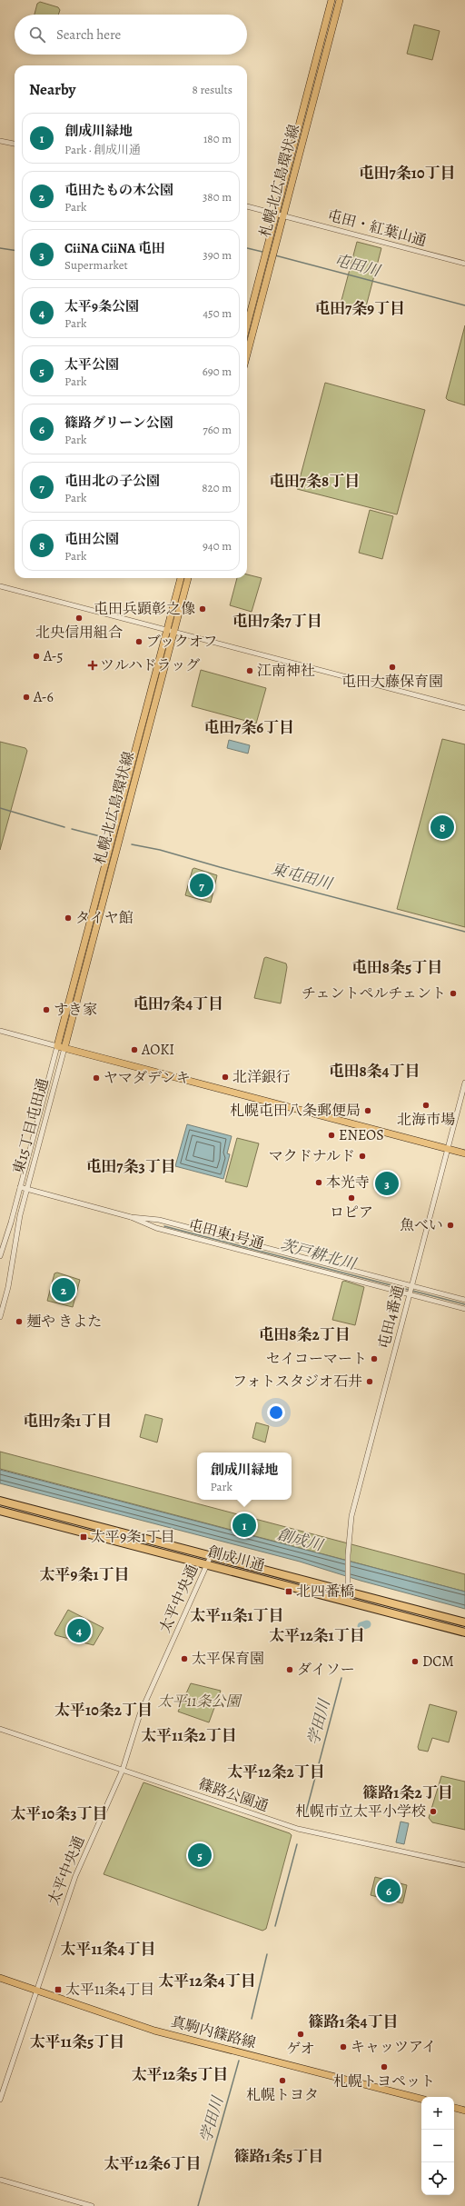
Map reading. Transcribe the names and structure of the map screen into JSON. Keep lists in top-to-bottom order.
{
  "streets": {
    "highway": ["創成川通"],
    "main road": ["札幌北広島環状線", "真駒内篠路線"],
    "street": [
      "屯田・紅葉山通",
      "東15丁目屯田通",
      "屯田東1号通",
      "屯田4番通",
      "太平中央通",
      "篠路公園通"
    ]
  },
  "crossings": [
    ["札幌北広島環状線", "屯田・紅葉山通"],
    ["札幌北広島環状線", "東15丁目屯田通"],
    ["東15丁目屯田通", "屯田東1号通"],
    ["屯田東1号通", "屯田4番通"],
    ["屯田4番通", "創成川通"],
    ["創成川通", "太平中央通"],
    ["太平中央通", "篠路公園通"],
    ["太平中央通", "真駒内篠路線"]
  ],
  "districts": [
    "屯田7条10丁目",
    "屯田7条9丁目",
    "屯田7条8丁目",
    "屯田7条7丁目",
    "屯田7条6丁目",
    "屯田8条5丁目",
    "屯田7条4丁目",
    "屯田8条4丁目",
    "屯田7条3丁目",
    "屯田8条2丁目",
    "屯田7条1丁目",
    "太平9条1丁目",
    "太平11条1丁目",
    "太平12条1丁目",
    "太平10条2丁目",
    "太平11条2丁目",
    "太平12条2丁目",
    "篠路1条2丁目",
    "太平10条3丁目",
    "太平11条4丁目",
    "太平12条4丁目",
    "篠路1条4丁目",
    "太平11条5丁目",
    "太平12条5丁目",
    "篠路1条5丁目",
    "太平12条6丁目"
  ],
  "water": [
    "屯田川",
    "東屯田川",
    "茨戸耕北川",
    "創成川",
    "学田川"
  ],
  "parks": ["太平11条公園"],
  "places": {
    "other": [
      "屯田兵顕彰之像",
      "北央信用組合",
      "ブックオフ",
      "A-5",
      "屯田大藤保育園",
      "江南神社",
      "A-6",
      "タイヤ館",
      "チェントペルチェント",
      "すき家",
      "AOKI",
      "北洋銀行",
      "ヤマダデンキ",
      "北海市場",
      "札幌屯田八条郵便局",
      "ENEOS",
      "マクドナルド",
      "本光寺",
      "ロピア",
      "魚べい",
      "麺や きよた",
      "セイコーマート",
      "フォトスタジオ石井",
      "太平保育園",
      "DCM",
      "ダイソー",
      "札幌市立太平小学校",
      "ゲオ",
      "キャッツアイ",
      "札幌トヨペット",
      "札幌トヨタ"
    ],
    "health": ["ツルハドラッグ"],
    "transit": ["太平9条1丁目", "北四番橋", "太平11条4丁目"]
  },
  "page": {
    "search": "Search here",
    "heading": ["Nearby", "8 results"],
    "list": [
      {
        "mark": "1",
        "name": "創成川緑地",
        "note": "Park · 創成川通",
        "value": "180 m"
      },
      {
        "mark": "2",
        "name": "屯田たもの木公園",
        "note": "Park",
        "value": "380 m"
      },
      {
        "mark": "3",
        "name": "CiiNA CiiNA 屯田",
        "note": "Supermarket",
        "value": "390 m"
      },
      {
        "mark": "4",
        "name": "太平9条公園",
        "note": "Park",
        "value": "450 m"
      },
      {
        "mark": "5",
        "name": "太平公園",
        "note": "Park",
        "value": "690 m"
      },
      {
        "mark": "6",
        "name": "篠路グリーン公園",
        "note": "Park",
        "value": "760 m"
      },
      {
        "mark": "7",
        "name": "屯田北の子公園",
        "note": "Park",
        "value": "820 m"
      },
      {
        "mark": "8",
        "name": "屯田公園",
        "note": "Park",
        "value": "940 m"
      }
    ],
    "pins": [
      "8",
      "7",
      "3",
      "2",
      "1",
      "4",
      "5",
      "6"
    ],
    "popup": ["創成川緑地", "Park"],
    "map_buttons": ["+", "−"]
  }
}
